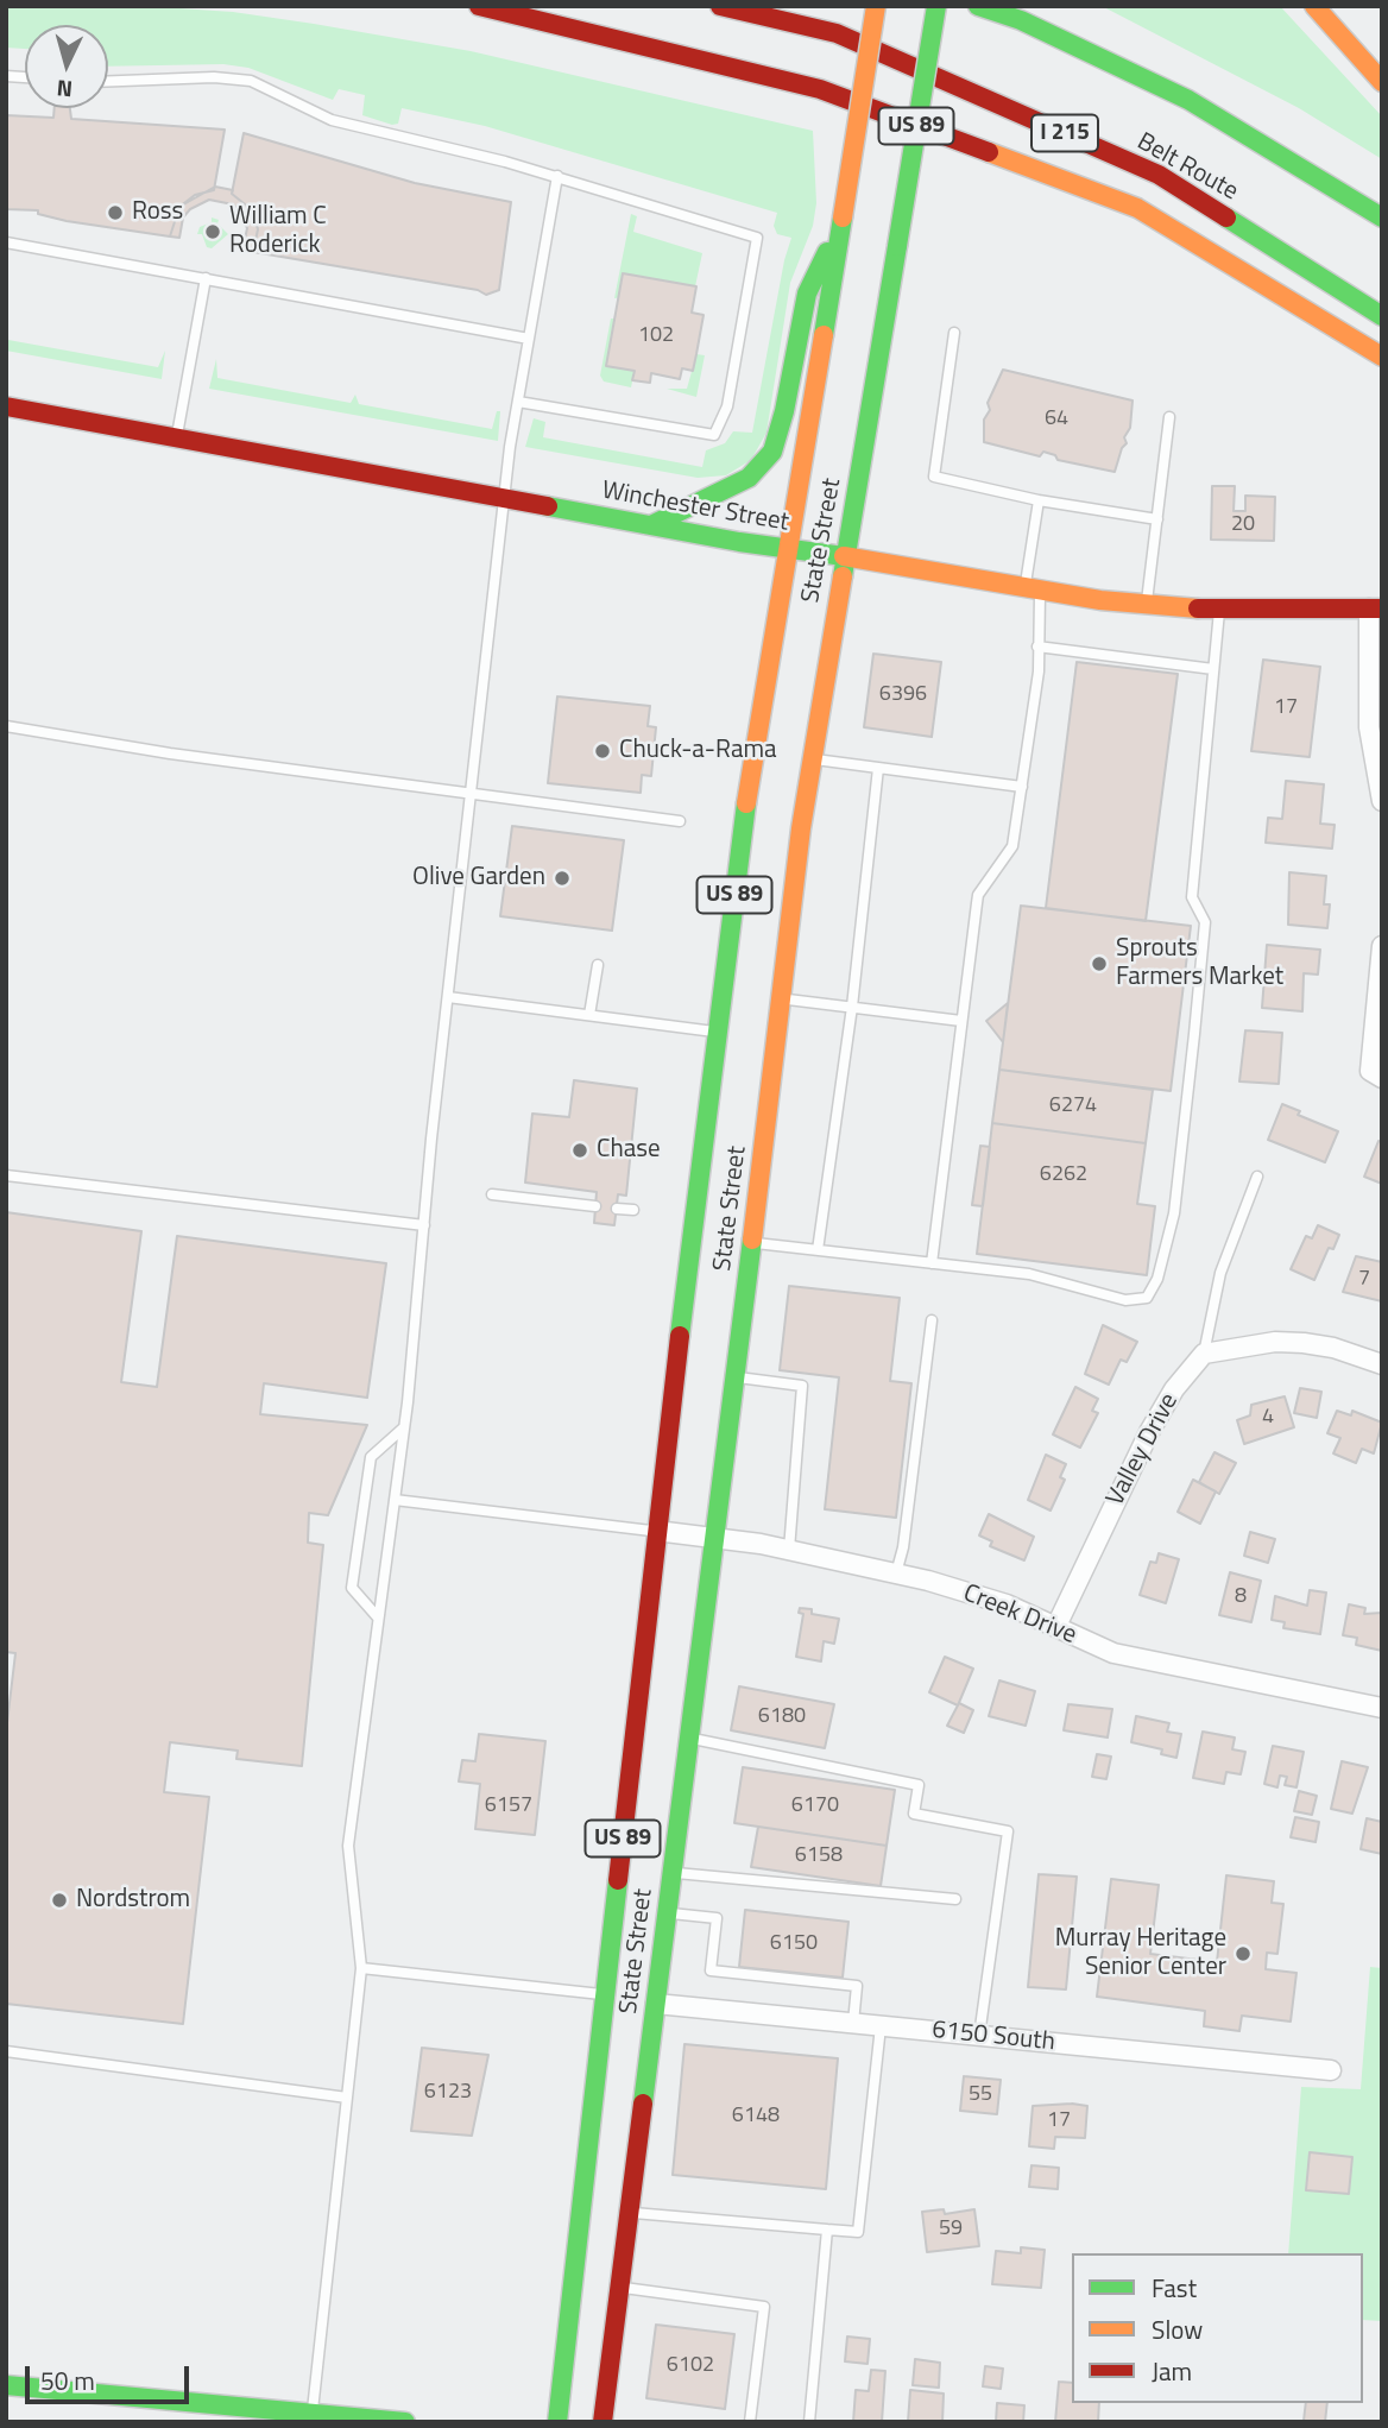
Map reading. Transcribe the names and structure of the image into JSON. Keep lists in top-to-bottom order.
{
  "streets": {
    "main road": [
      "US 89",
      "I 215",
      "Belt Route",
      "Winchester Street",
      "State Street"
    ],
    "street": ["Valley Drive", "Creek Drive", "6150 South"]
  },
  "crossings": [
    ["Winchester Street", "State Street"],
    ["State Street", "Creek Drive"],
    ["State Street", "6150 South"],
    ["Valley Drive", "Creek Drive"]
  ],
  "places": [
    "Ross",
    "William C Roderick",
    "Chuck-a-Rama",
    "Olive Garden",
    "Sprouts Farmers Market",
    "Chase",
    "Nordstrom",
    "Murray Heritage Senior Center"
  ],
  "house_numbers": [
    "102",
    "64",
    "20",
    "6396",
    "17",
    "6274",
    "6262",
    "7",
    "4",
    "8",
    "6180",
    "6157",
    "6170",
    "6158",
    "6150",
    "6123",
    "55",
    "6148",
    "17",
    "59",
    "6102"
  ],
  "legend": ["Fast", "Slow", "Jam"],
  "scale_bar": "50 m",
  "north": "bottom"
}
